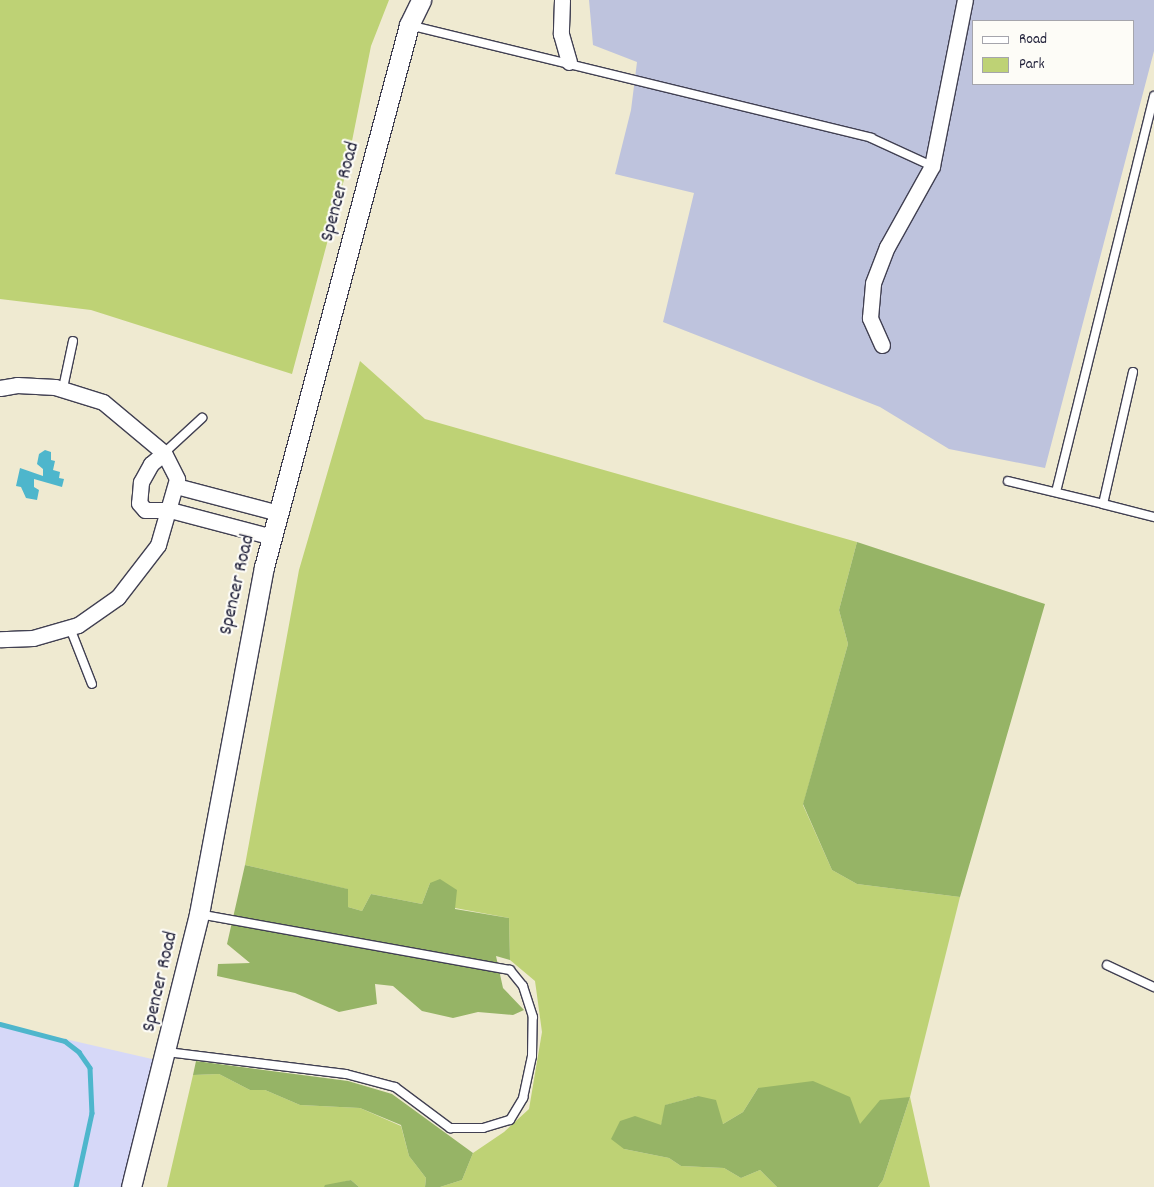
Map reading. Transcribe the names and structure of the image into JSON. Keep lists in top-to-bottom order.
{
  "streets": {
    "street": ["Spencer Road"]
  },
  "legend": ["Road", "Park"]
}
